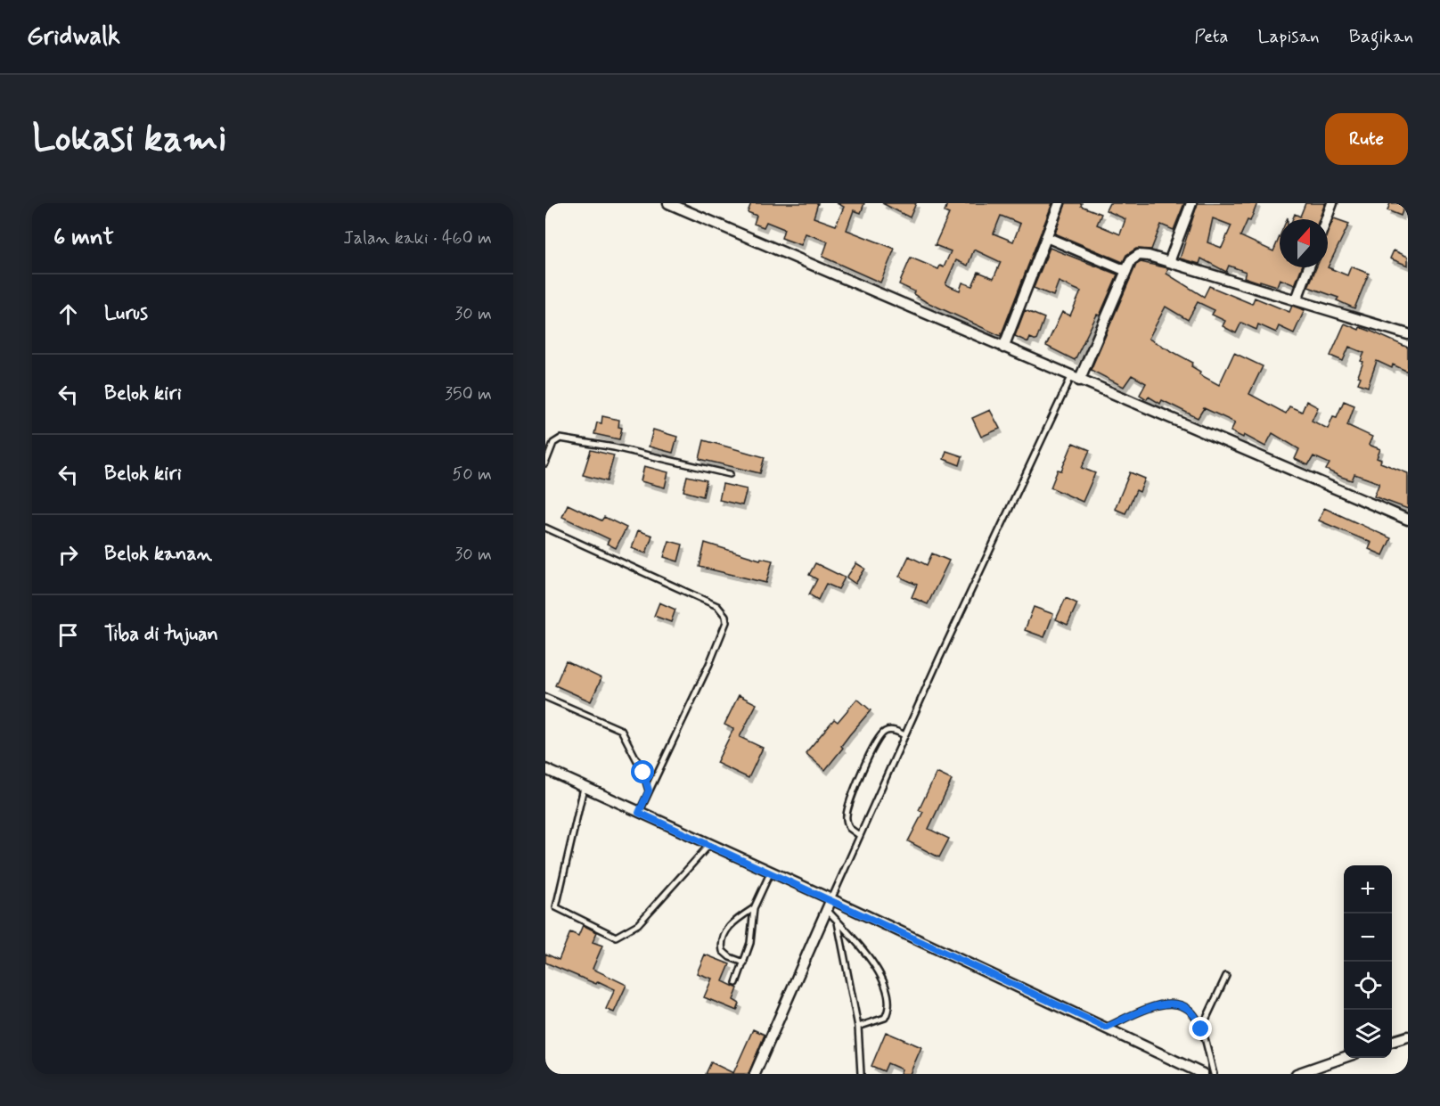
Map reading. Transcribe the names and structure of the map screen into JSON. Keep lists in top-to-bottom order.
{
  "north": "top",
  "page": {
    "header": "Gridwalk",
    "nav": ["Peta", "Lapisan", "Bagikan"],
    "buttons": "Rute",
    "title": "Lokasi kami",
    "heading": ["6 mnt", "Jalan kaki · 460 m"],
    "list": [
      ["Lurus", "30 m"],
      ["Belok kiri", "350 m"],
      ["Belok kiri", "50 m"],
      ["Belok kanan", "30 m"],
      "Tiba di tujuan"
    ],
    "map_buttons": ["+", "−"]
  }
}
